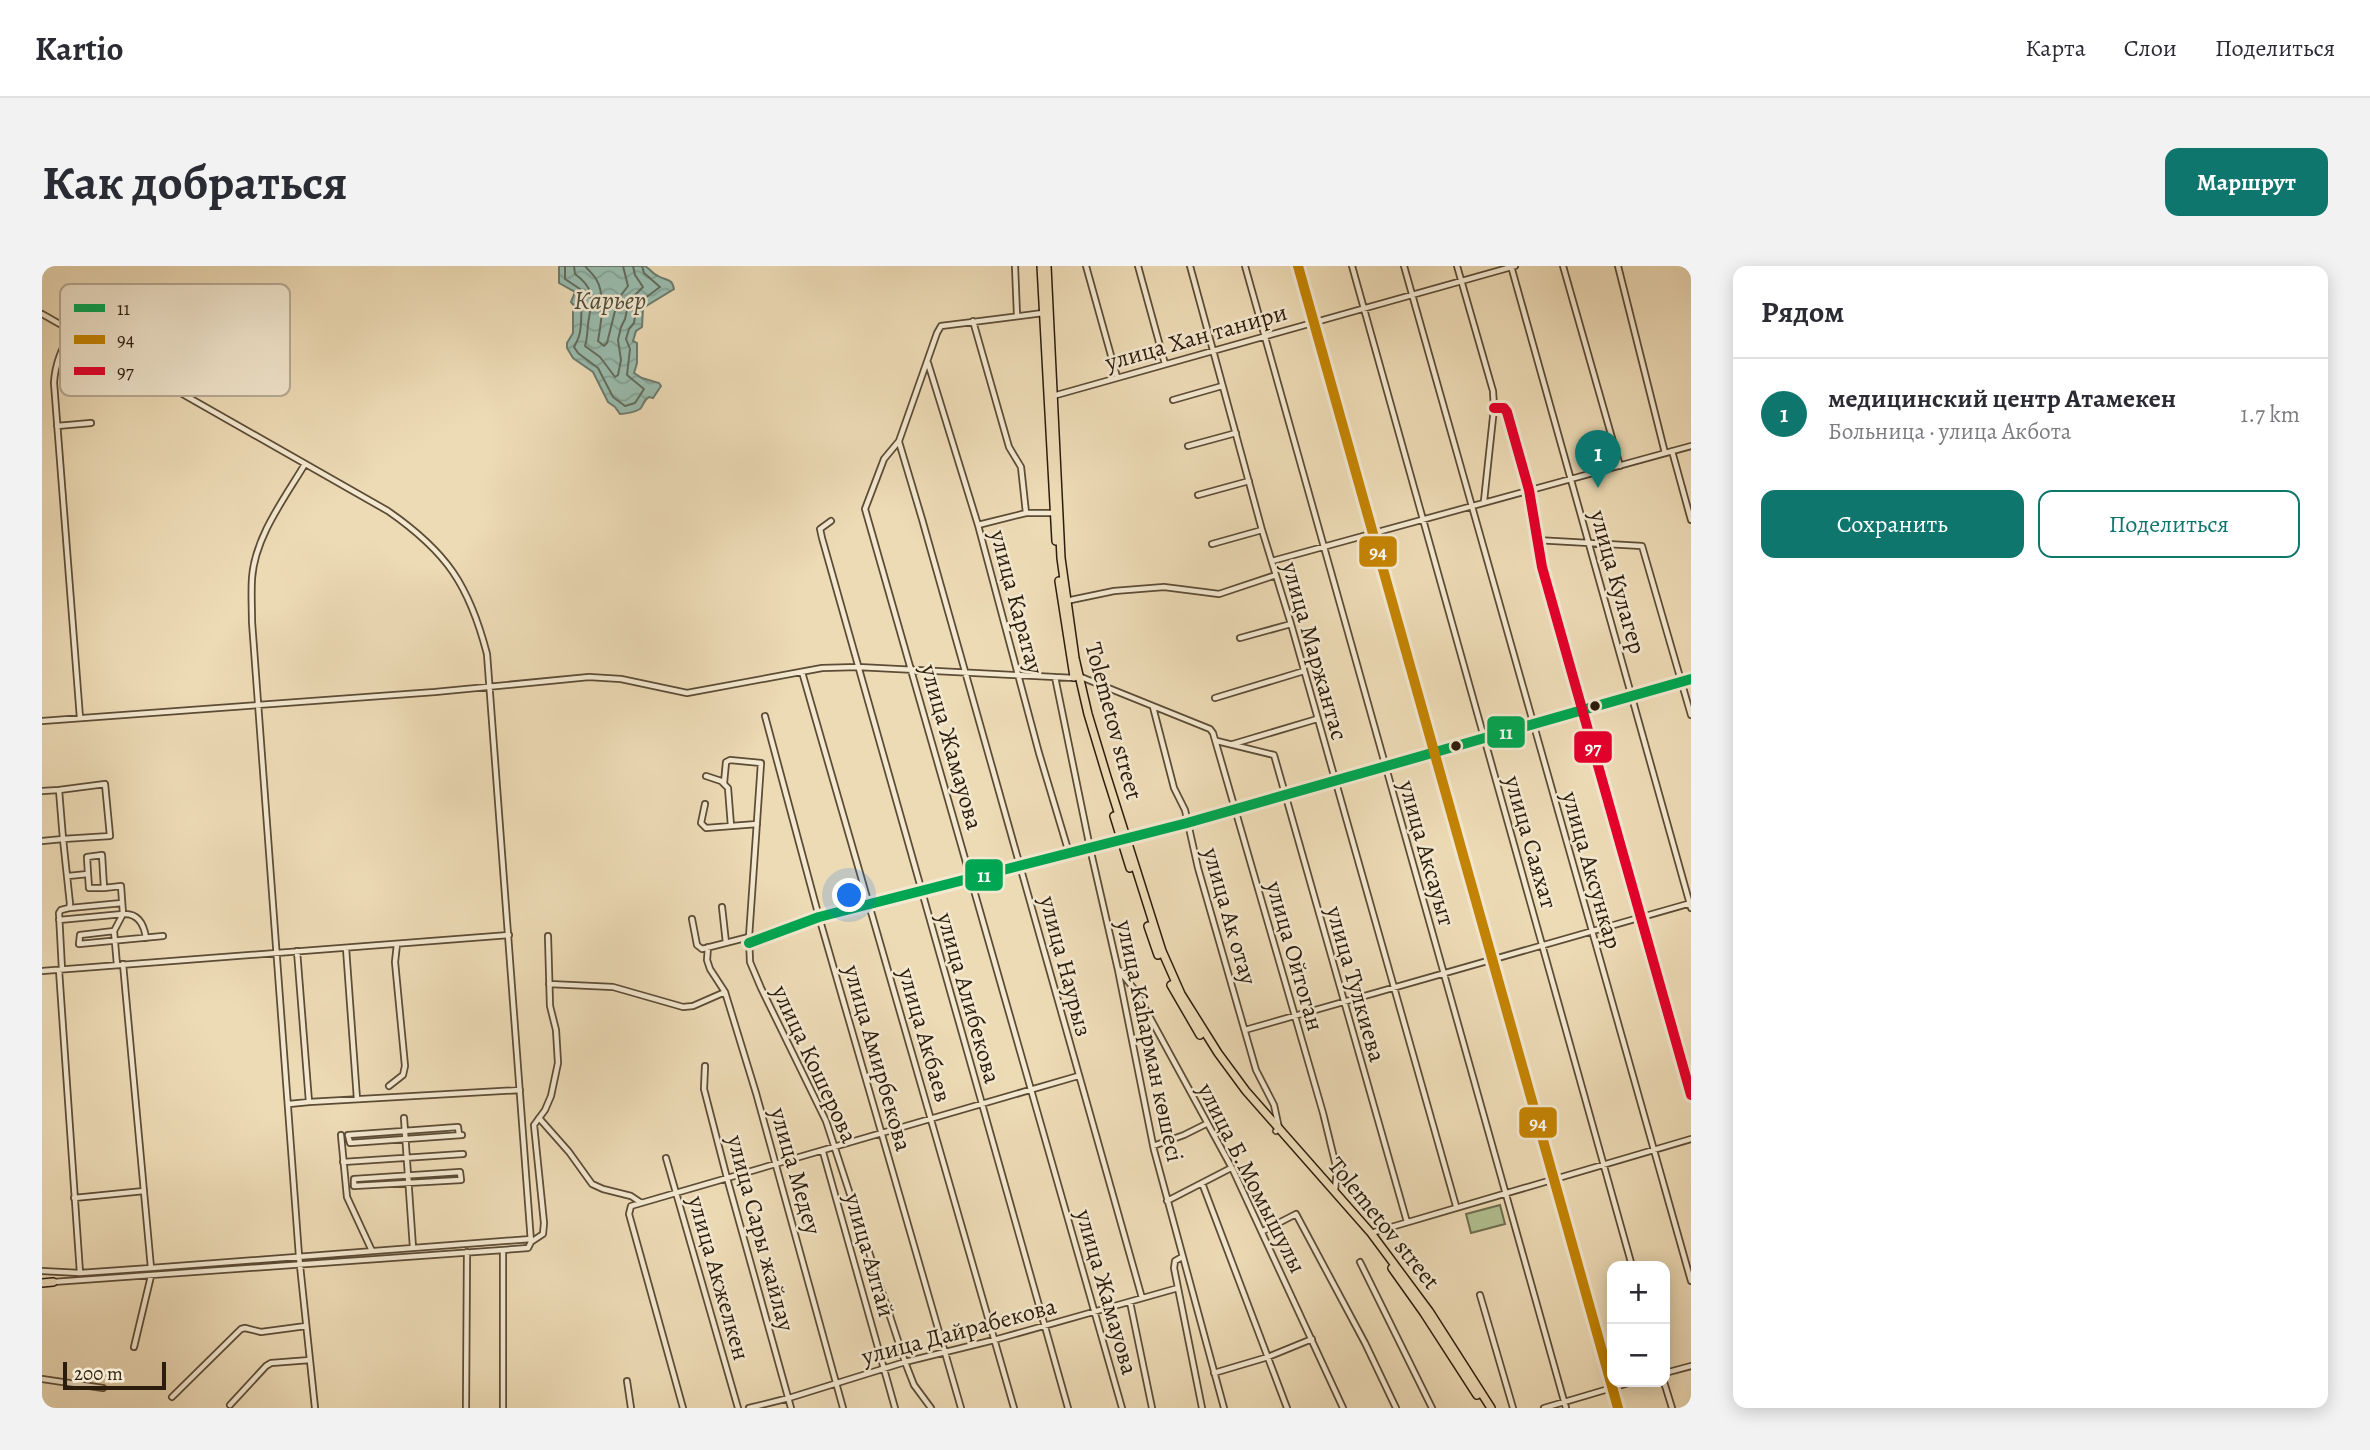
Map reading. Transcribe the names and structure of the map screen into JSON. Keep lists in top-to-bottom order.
{
  "streets": {
    "main road": ["Tolemetov street"],
    "street": [
      "улица Хан танири",
      "улица Кулагер",
      "улица Каратау",
      "улица Маржантас",
      "улица Жамауова",
      "улица Саяхат",
      "улица Аксауыт",
      "улица Аксункар",
      "улица Ак отау",
      "улица Ойтоган",
      "улица Наурыз",
      "улица Тулкиева",
      "улица Алибекова",
      "улица Акбаев",
      "улица Каһарман көшесі",
      "улица Амирбекова",
      "улица Кошерова",
      "улица Медеу",
      "улица Б.Момышулы",
      "улица Сары жайлау",
      "улица Алтай",
      "улица Акжелкен",
      "улица Дайрабекова"
    ]
  },
  "crossings": [
    ["улица Хан танири", "улица Кулагер"],
    ["улица Хан танири", "улица Маржантас"],
    ["улица Хан танири", "Tolemetov street"],
    ["улица Хан танири", "улица Саяхат"],
    ["улица Хан танири", "улица Аксауыт"],
    ["улица Хан танири", "улица Аксункар"],
    ["улица Каратау", "улица Жамауова"],
    ["Tolemetov street", "улица Жамауова"],
    ["Tolemetov street", "улица Ак отау"],
    ["Tolemetov street", "улица Ойтоган"],
    ["улица Жамауова", "улица Наурыз"],
    ["улица Жамауова", "улица Дайрабекова"],
    ["улица Ак отау", "улица Ойтоган"],
    ["улица Наурыз", "улица Дайрабекова"],
    ["улица Алибекова", "улица Дайрабекова"],
    ["улица Акбаев", "улица Дайрабекова"],
    ["улица Каһарман көшесі", "улица Б.Момышулы"],
    ["улица Амирбекова", "улица Дайрабекова"],
    ["улица Кошерова", "улица Дайрабекова"],
    ["улица Медеу", "улица Дайрабекова"],
    ["улица Сары жайлау", "улица Дайрабекова"],
    ["улица Алтай", "улица Дайрабекова"]
  ],
  "water": ["Карьер"],
  "lines": ["transit line 94", "transit line 97", "transit line 11"],
  "legend": ["11", "94", "97"],
  "scale_bar": "200 m",
  "page": {
    "header": "Kartio",
    "nav": ["Карта", "Слои", "Поделиться"],
    "buttons": [
      "Маршрут",
      ["Сохранить", "Поделиться"]
    ],
    "title": "Как добраться",
    "heading": "Рядом",
    "list": [
      {
        "mark": "1",
        "name": "медицинский центр Атамекен",
        "note": "Больница · улица Акбота",
        "value": "1.7 km"
      }
    ],
    "pins": "1",
    "map_buttons": ["+", "−"],
    "scale": "200 m"
  }
}
